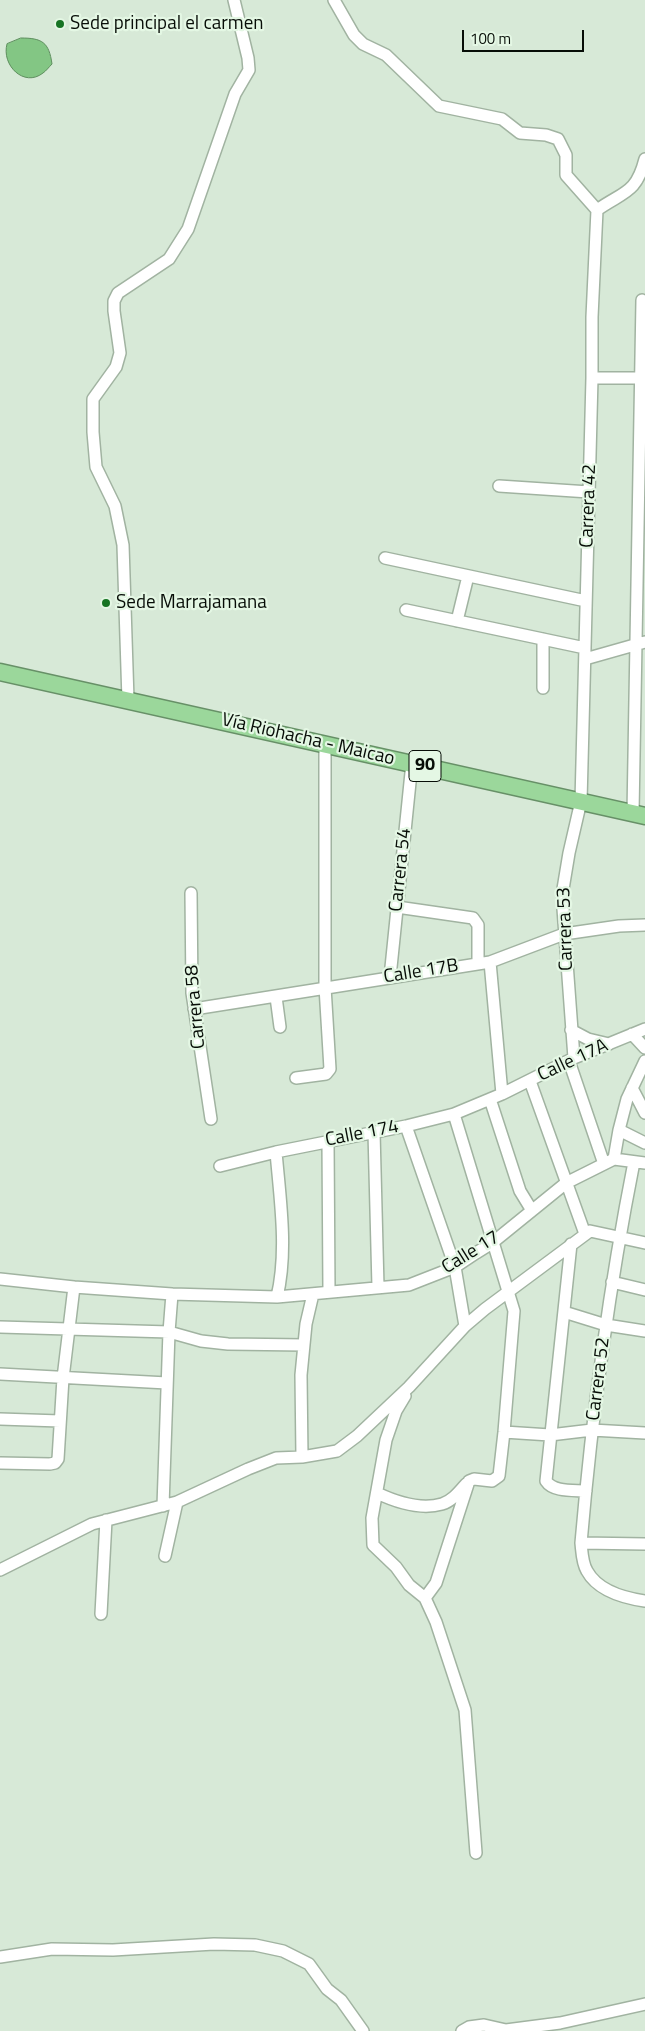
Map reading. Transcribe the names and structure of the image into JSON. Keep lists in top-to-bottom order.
{
  "streets": {
    "highway": ["Vía Riohacha - Maicao", "90"],
    "street": [
      "Carrera 42",
      "Carrera 54",
      "Carrera 53",
      "Calle 17B",
      "Carrera 58",
      "Calle 17A",
      "Calle 174",
      "Calle 17",
      "Carrera 52"
    ]
  },
  "crossings": [
    ["Carrera 42", "Vía Riohacha - Maicao"],
    ["Carrera 42", "Carrera 53"],
    ["Vía Riohacha - Maicao", "Carrera 54"],
    ["Vía Riohacha - Maicao", "Carrera 53"],
    ["Carrera 54", "Calle 17B"],
    ["Carrera 53", "Calle 17B"],
    ["Carrera 53", "Calle 17A"],
    ["Carrera 53", "Calle 17"],
    ["Calle 17B", "Carrera 58"],
    ["Calle 17A", "Calle 174"]
  ],
  "places": ["Sede principal el carmen", "Sede Marrajamana"],
  "scale_bar": "100 m"
}
